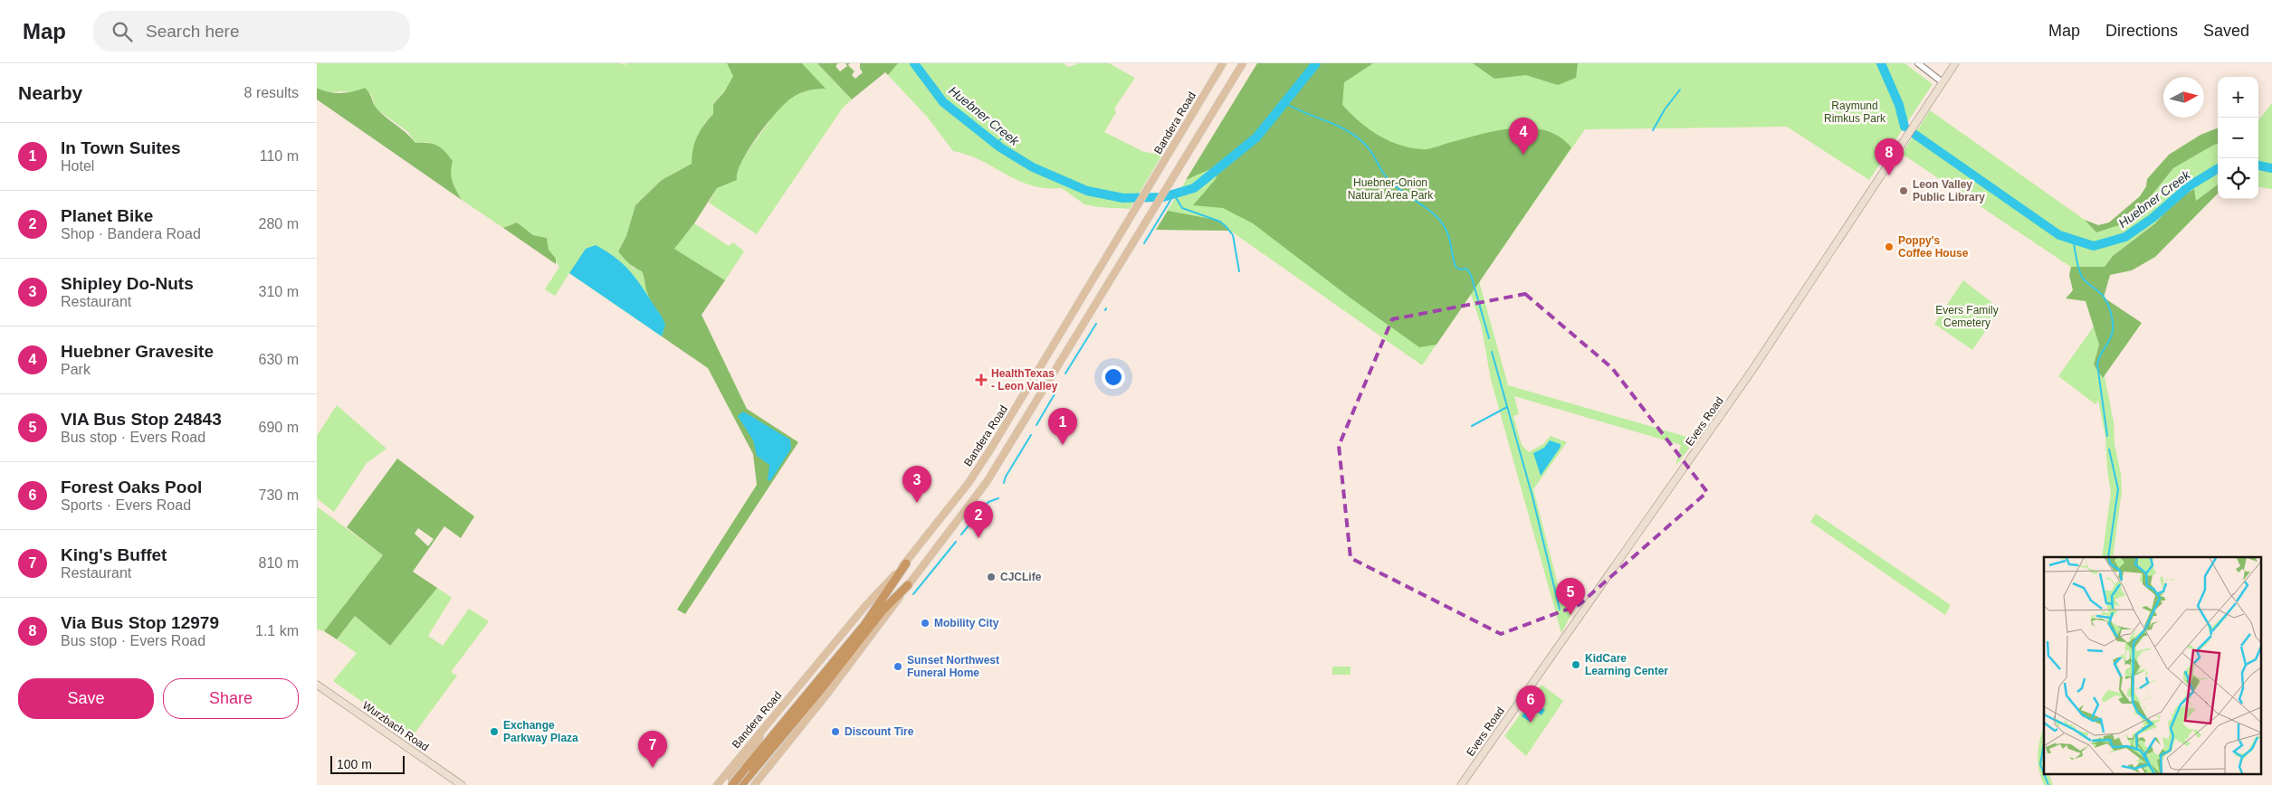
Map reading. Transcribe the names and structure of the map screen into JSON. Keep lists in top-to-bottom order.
{
  "streets": {
    "main road": ["Bandera Road", "Evers Road", "Wurzbach Road"]
  },
  "water": ["Huebner Creek"],
  "parks": ["Raymund Rimkus Park", "Huebner-Onion Natural Area Park", "Evers Family Cemetery"],
  "places": {
    "other": [
      "Leon Valley Public Library",
      "Poppy's Coffee House",
      "CJCLife",
      "Mobility City",
      "KidCare Learning Center",
      "Sunset Northwest Funeral Home",
      "Exchange Parkway Plaza",
      "Discount Tire"
    ],
    "health": ["HealthTexas - Leon Valley"]
  },
  "scale_bar": "100 m",
  "north": "right",
  "page": {
    "header": "Map",
    "search": "Search here",
    "nav": ["Map", "Directions", "Saved"],
    "heading": ["Nearby", "8 results"],
    "map_buttons": ["+", "−"],
    "pins": [
      "4",
      "8",
      "1",
      "3",
      "2",
      "5",
      "6",
      "7"
    ],
    "list": [
      {
        "mark": "1",
        "name": "In Town Suites",
        "note": "Hotel",
        "value": "110 m"
      },
      {
        "mark": "2",
        "name": "Planet Bike",
        "note": "Shop · Bandera Road",
        "value": "280 m"
      },
      {
        "mark": "3",
        "name": "Shipley Do-Nuts",
        "note": "Restaurant",
        "value": "310 m"
      },
      {
        "mark": "4",
        "name": "Huebner Gravesite",
        "note": "Park",
        "value": "630 m"
      },
      {
        "mark": "5",
        "name": "VIA Bus Stop 24843",
        "note": "Bus stop · Evers Road",
        "value": "690 m"
      },
      {
        "mark": "6",
        "name": "Forest Oaks Pool",
        "note": "Sports · Evers Road",
        "value": "730 m"
      },
      {
        "mark": "7",
        "name": "King's Buffet",
        "note": "Restaurant",
        "value": "810 m"
      },
      {
        "mark": "8",
        "name": "Via Bus Stop 12979",
        "note": "Bus stop · Evers Road",
        "value": "1.1 km"
      }
    ],
    "buttons": ["Save", "Share"],
    "scale": "100 m"
  }
}
